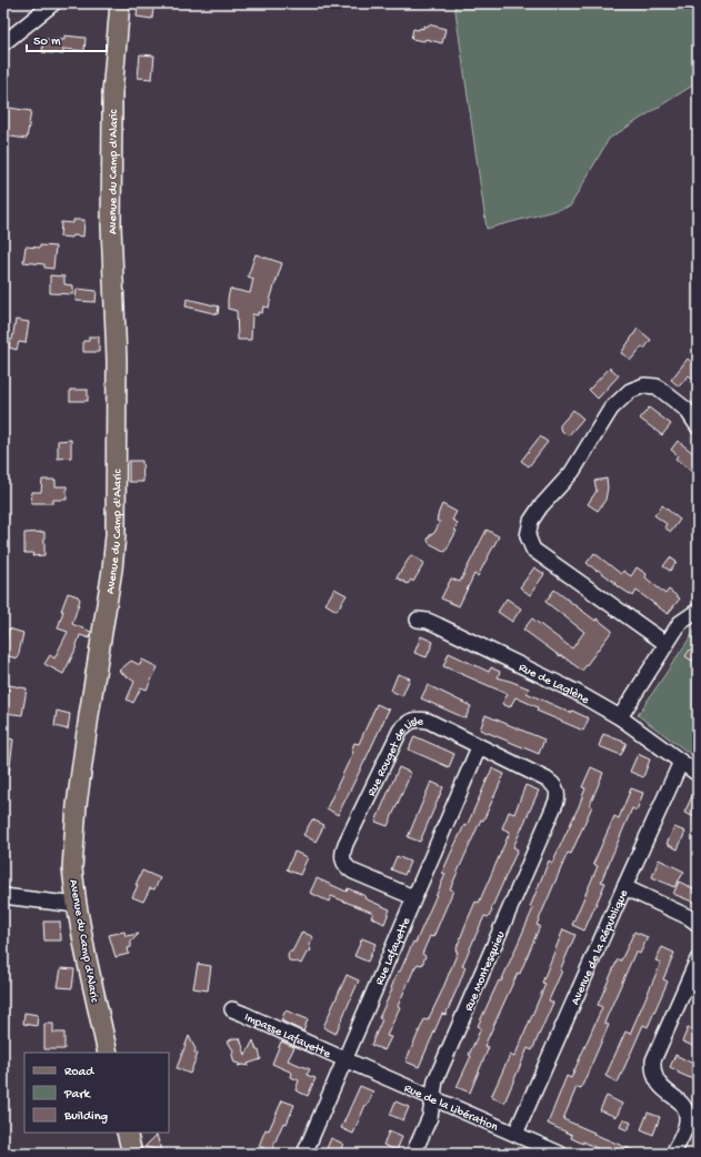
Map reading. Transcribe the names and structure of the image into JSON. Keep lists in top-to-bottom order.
{
  "streets": {
    "main road": ["Avenue du Camp d'Alaric"],
    "street": [
      "Rue de Laglène",
      "Rue Rouget de Lisle",
      "Avenue de la République",
      "Rue Lafayette",
      "Rue Montesquieu",
      "Impasse Lafayette",
      "Rue de la Libération"
    ]
  },
  "crossings": [
    ["Rue de Laglène", "Avenue de la République"],
    ["Rue Rouget de Lisle", "Rue Lafayette"],
    ["Rue Rouget de Lisle", "Rue Montesquieu"],
    ["Avenue de la République", "Rue de la Libération"],
    ["Rue Lafayette", "Impasse Lafayette"],
    ["Rue Lafayette", "Rue de la Libération"],
    ["Rue Montesquieu", "Rue de la Libération"],
    ["Impasse Lafayette", "Rue de la Libération"]
  ],
  "legend": ["Road", "Park", "Building"],
  "scale_bar": "50 m"
}
